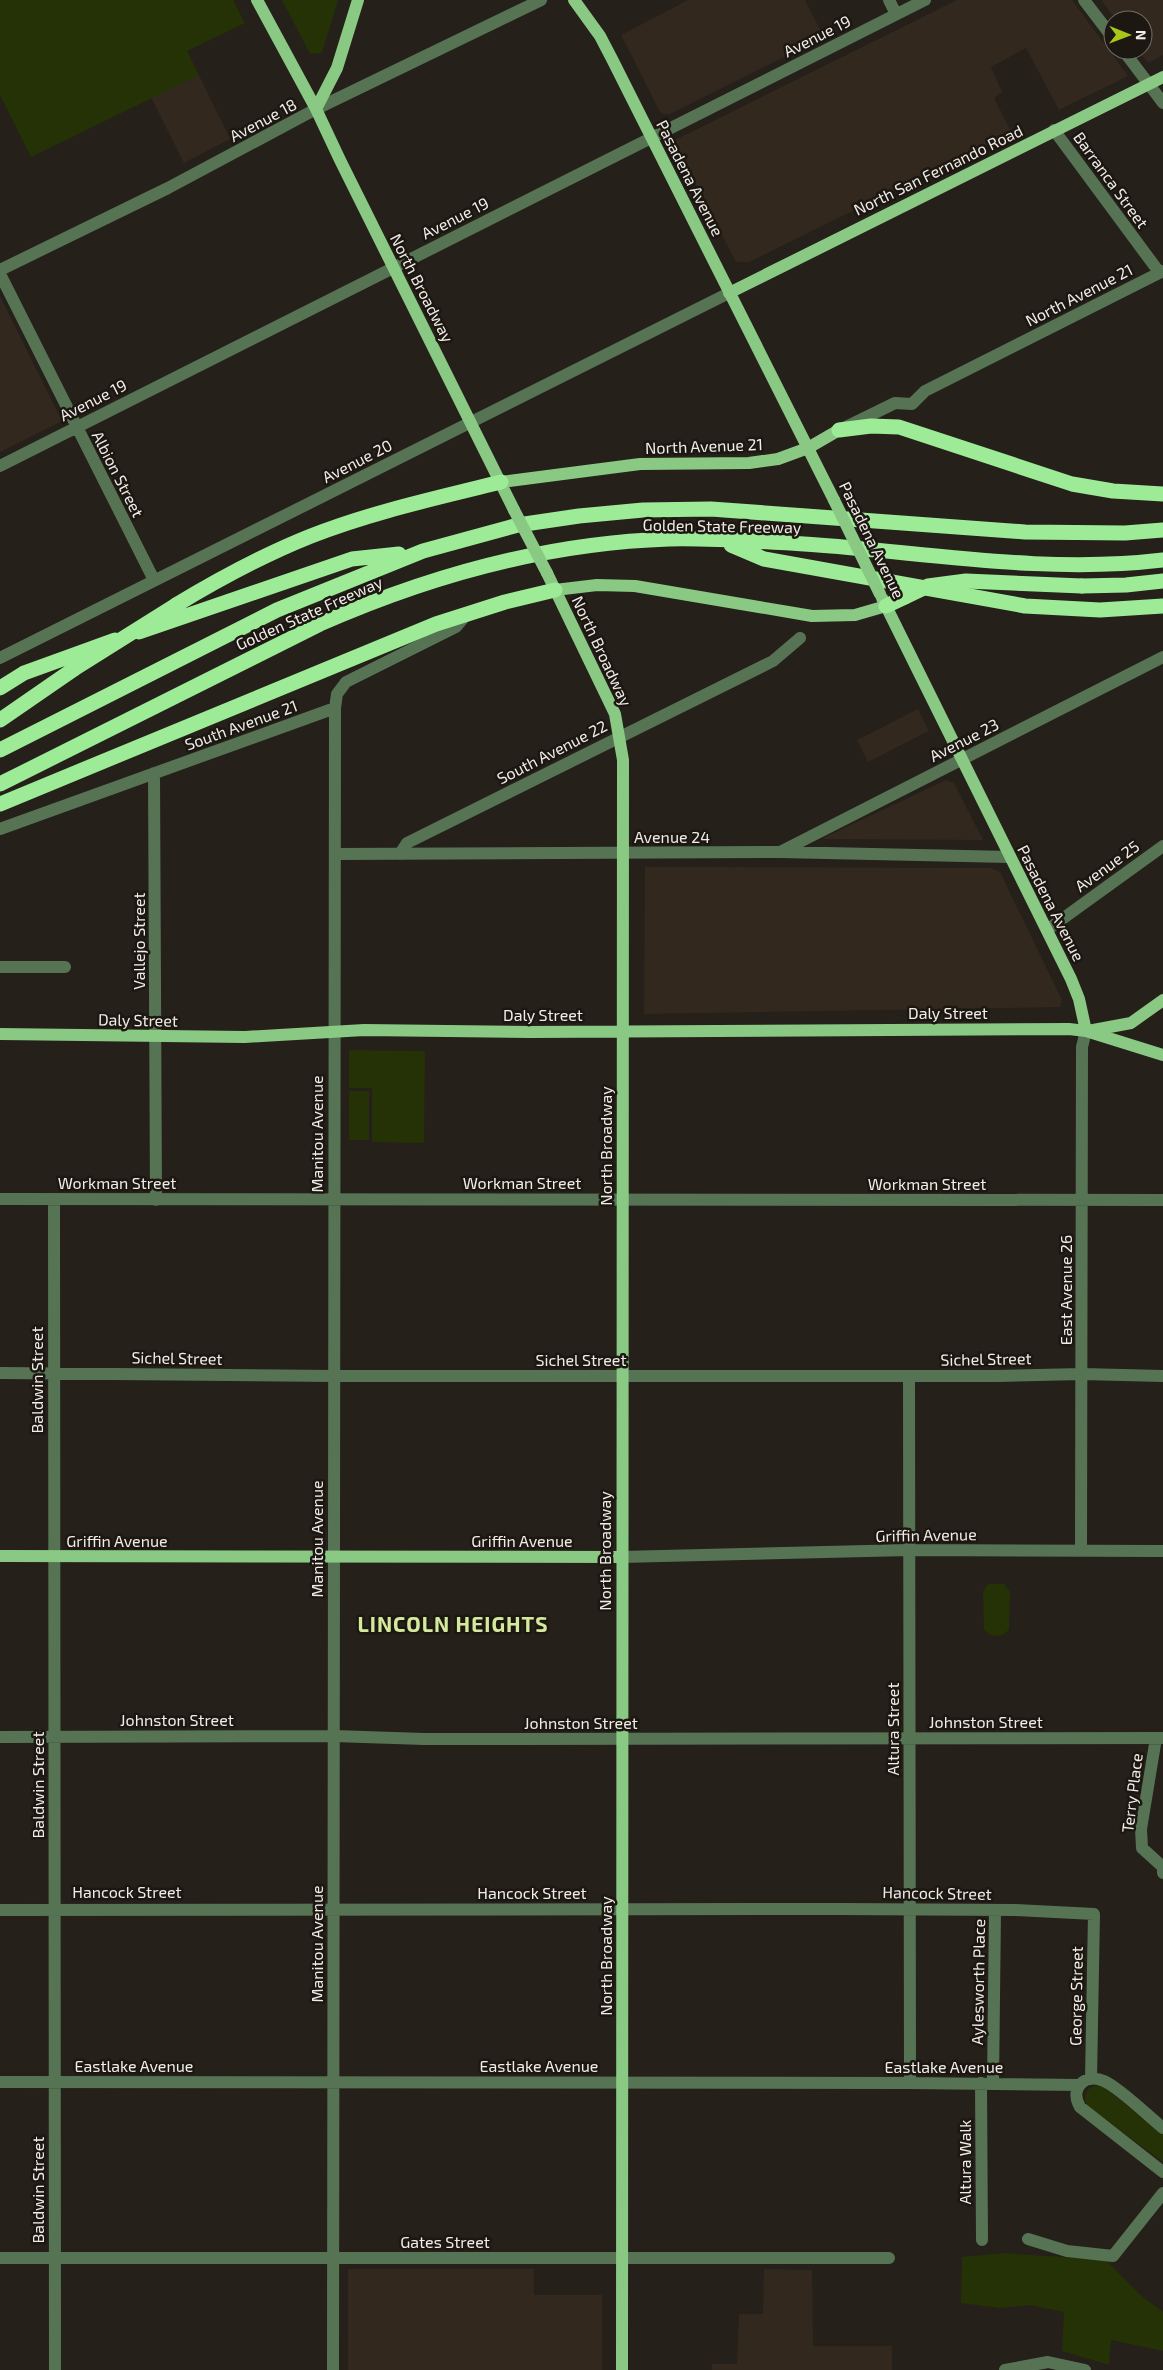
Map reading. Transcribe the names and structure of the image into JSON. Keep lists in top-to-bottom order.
{
  "streets": {
    "highway": ["Golden State Freeway"],
    "main road": [
      "North San Fernando Road",
      "Pasadena Avenue",
      "North Broadway",
      "North Avenue 21",
      "Daly Street",
      "Griffin Avenue"
    ],
    "street": [
      "Avenue 19",
      "Avenue 18",
      "Barranca Street",
      "Avenue 20",
      "Albion Street",
      "South Avenue 21",
      "Avenue 23",
      "South Avenue 22",
      "Avenue 24",
      "Avenue 25",
      "Vallejo Street",
      "Manitou Avenue",
      "Workman Street",
      "East Avenue 26",
      "Sichel Street",
      "Baldwin Street",
      "Johnston Street",
      "Altura Street",
      "Terry Place",
      "Hancock Street",
      "Aylesworth Place",
      "George Street",
      "Eastlake Avenue",
      "Altura Walk",
      "Gates Street"
    ]
  },
  "crossings": [
    ["Avenue 19", "Pasadena Avenue"],
    ["Avenue 19", "North Broadway"],
    ["Avenue 19", "Albion Street"],
    ["Avenue 18", "North Broadway"],
    ["North San Fernando Road", "Pasadena Avenue"],
    ["North San Fernando Road", "Barranca Street"],
    ["North San Fernando Road", "Avenue 20"],
    ["Pasadena Avenue", "North Avenue 21"],
    ["Pasadena Avenue", "Avenue 20"],
    ["Pasadena Avenue", "Avenue 23"],
    ["Pasadena Avenue", "Avenue 24"],
    ["Pasadena Avenue", "Avenue 25"],
    ["Pasadena Avenue", "Daly Street"],
    ["Pasadena Avenue", "East Avenue 26"],
    ["Barranca Street", "North Avenue 21"],
    ["North Broadway", "North Avenue 21"],
    ["North Broadway", "Avenue 20"],
    ["North Broadway", "South Avenue 22"],
    ["North Broadway", "Avenue 24"],
    ["North Broadway", "Daly Street"],
    ["North Broadway", "Workman Street"],
    ["North Broadway", "Sichel Street"],
    ["North Broadway", "Griffin Avenue"],
    ["North Broadway", "Johnston Street"],
    ["North Broadway", "Hancock Street"],
    ["North Broadway", "Eastlake Avenue"],
    ["North Broadway", "Gates Street"],
    ["Avenue 20", "Albion Street"],
    ["South Avenue 21", "Vallejo Street"],
    ["South Avenue 21", "Manitou Avenue"],
    ["Avenue 23", "Avenue 24"],
    ["South Avenue 22", "Avenue 24"],
    ["Avenue 24", "Manitou Avenue"],
    ["Vallejo Street", "Daly Street"],
    ["Vallejo Street", "Workman Street"],
    ["Daly Street", "Manitou Avenue"],
    ["Daly Street", "East Avenue 26"],
    ["Manitou Avenue", "Workman Street"],
    ["Manitou Avenue", "Sichel Street"],
    ["Manitou Avenue", "Griffin Avenue"],
    ["Manitou Avenue", "Johnston Street"],
    ["Manitou Avenue", "Hancock Street"],
    ["Manitou Avenue", "Eastlake Avenue"],
    ["Manitou Avenue", "Gates Street"],
    ["Workman Street", "East Avenue 26"],
    ["Workman Street", "Baldwin Street"],
    ["East Avenue 26", "Sichel Street"],
    ["East Avenue 26", "Griffin Avenue"],
    ["Sichel Street", "Baldwin Street"],
    ["Sichel Street", "Altura Street"],
    ["Baldwin Street", "Griffin Avenue"],
    ["Baldwin Street", "Johnston Street"],
    ["Baldwin Street", "Hancock Street"],
    ["Baldwin Street", "Eastlake Avenue"],
    ["Baldwin Street", "Gates Street"],
    ["Griffin Avenue", "Altura Street"],
    ["Johnston Street", "Altura Street"],
    ["Johnston Street", "Terry Place"],
    ["Altura Street", "Hancock Street"],
    ["Altura Street", "Eastlake Avenue"],
    ["Hancock Street", "Aylesworth Place"],
    ["Hancock Street", "George Street"],
    ["Aylesworth Place", "Eastlake Avenue"],
    ["Aylesworth Place", "Altura Walk"],
    ["George Street", "Eastlake Avenue"],
    ["Eastlake Avenue", "Altura Walk"]
  ],
  "districts": ["LINCOLN HEIGHTS"],
  "north": "right"
}
